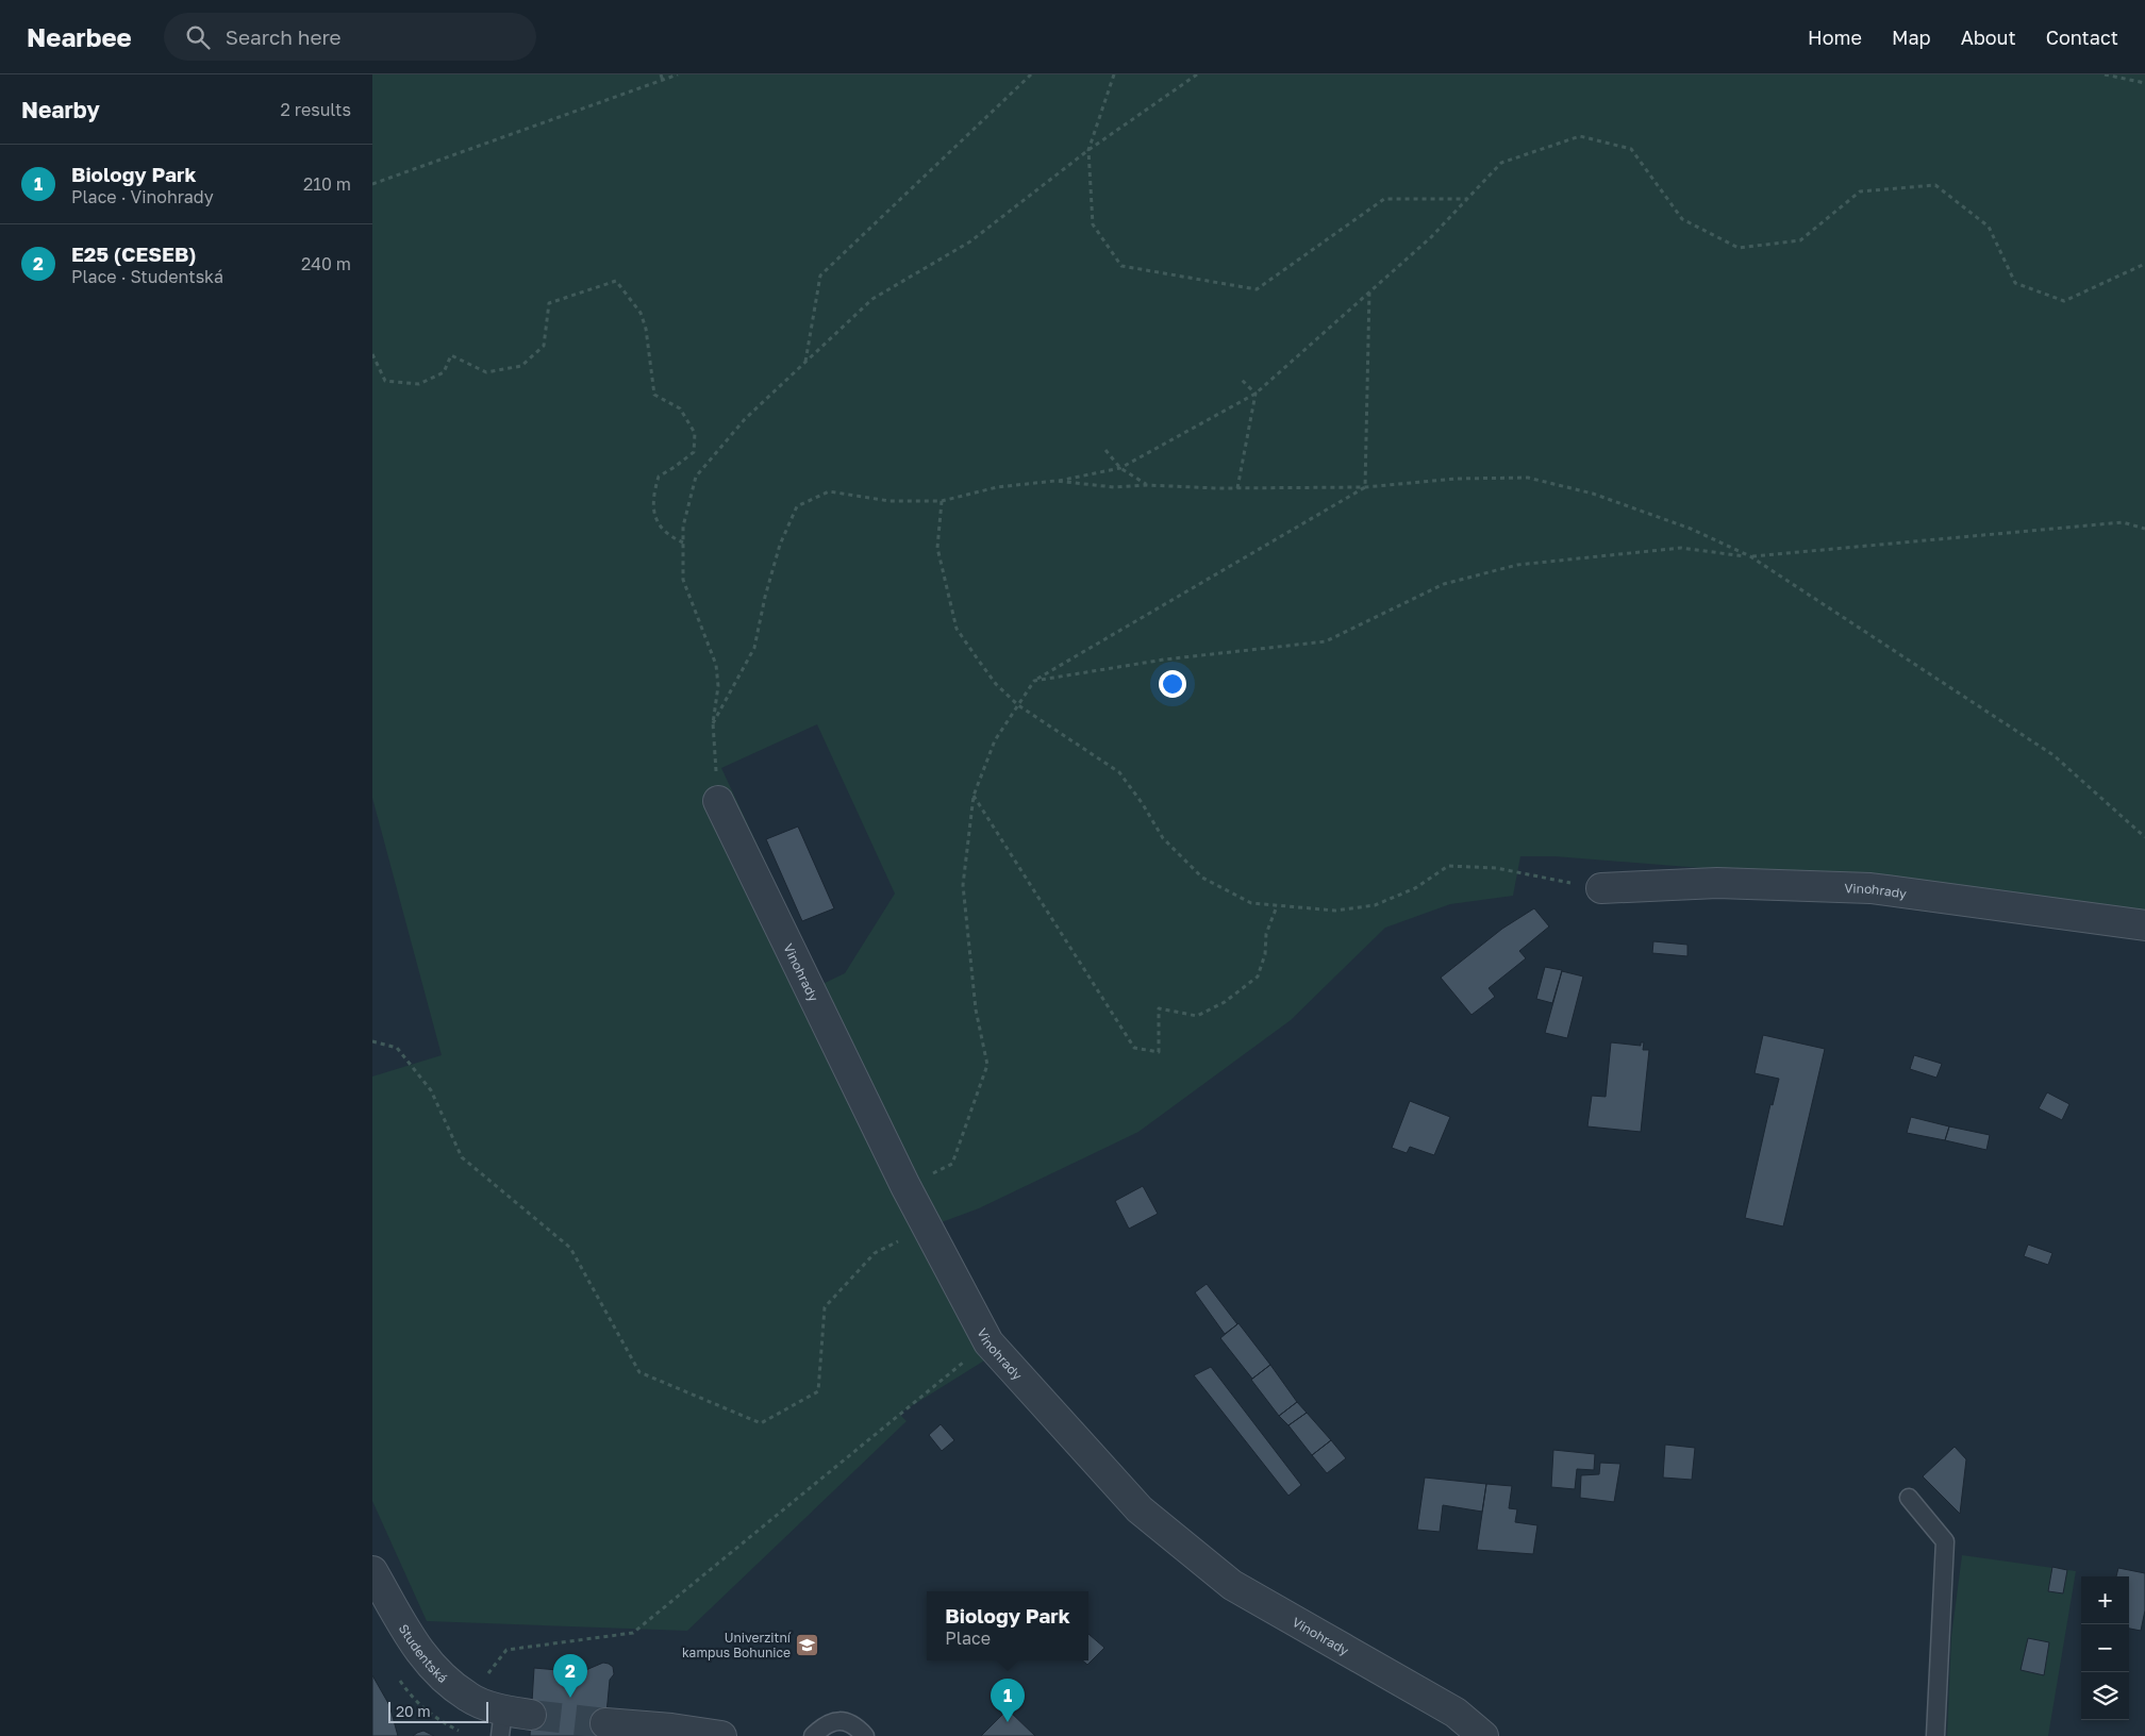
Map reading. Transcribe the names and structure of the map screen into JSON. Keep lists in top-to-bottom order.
{
  "streets": {
    "street": ["Vinohrady", "Studentská"]
  },
  "places": {
    "school or university": ["Univerzitní kampus Bohunice"]
  },
  "scale_bar": "20 m",
  "page": {
    "header": "Nearbee",
    "search": "Search here",
    "nav": [
      "Home",
      "Map",
      "About",
      "Contact"
    ],
    "heading": ["Nearby", "2 results"],
    "list": [
      {
        "mark": "1",
        "name": "Biology Park",
        "note": "Place · Vinohrady",
        "value": "210 m"
      },
      {
        "mark": "2",
        "name": "E25 (CESEB)",
        "note": "Place · Studentská",
        "value": "240 m"
      }
    ],
    "map_buttons": ["+", "−"],
    "popup": ["Biology Park", "Place"],
    "pins": ["2", "1"],
    "scale": "20 m"
  }
}
